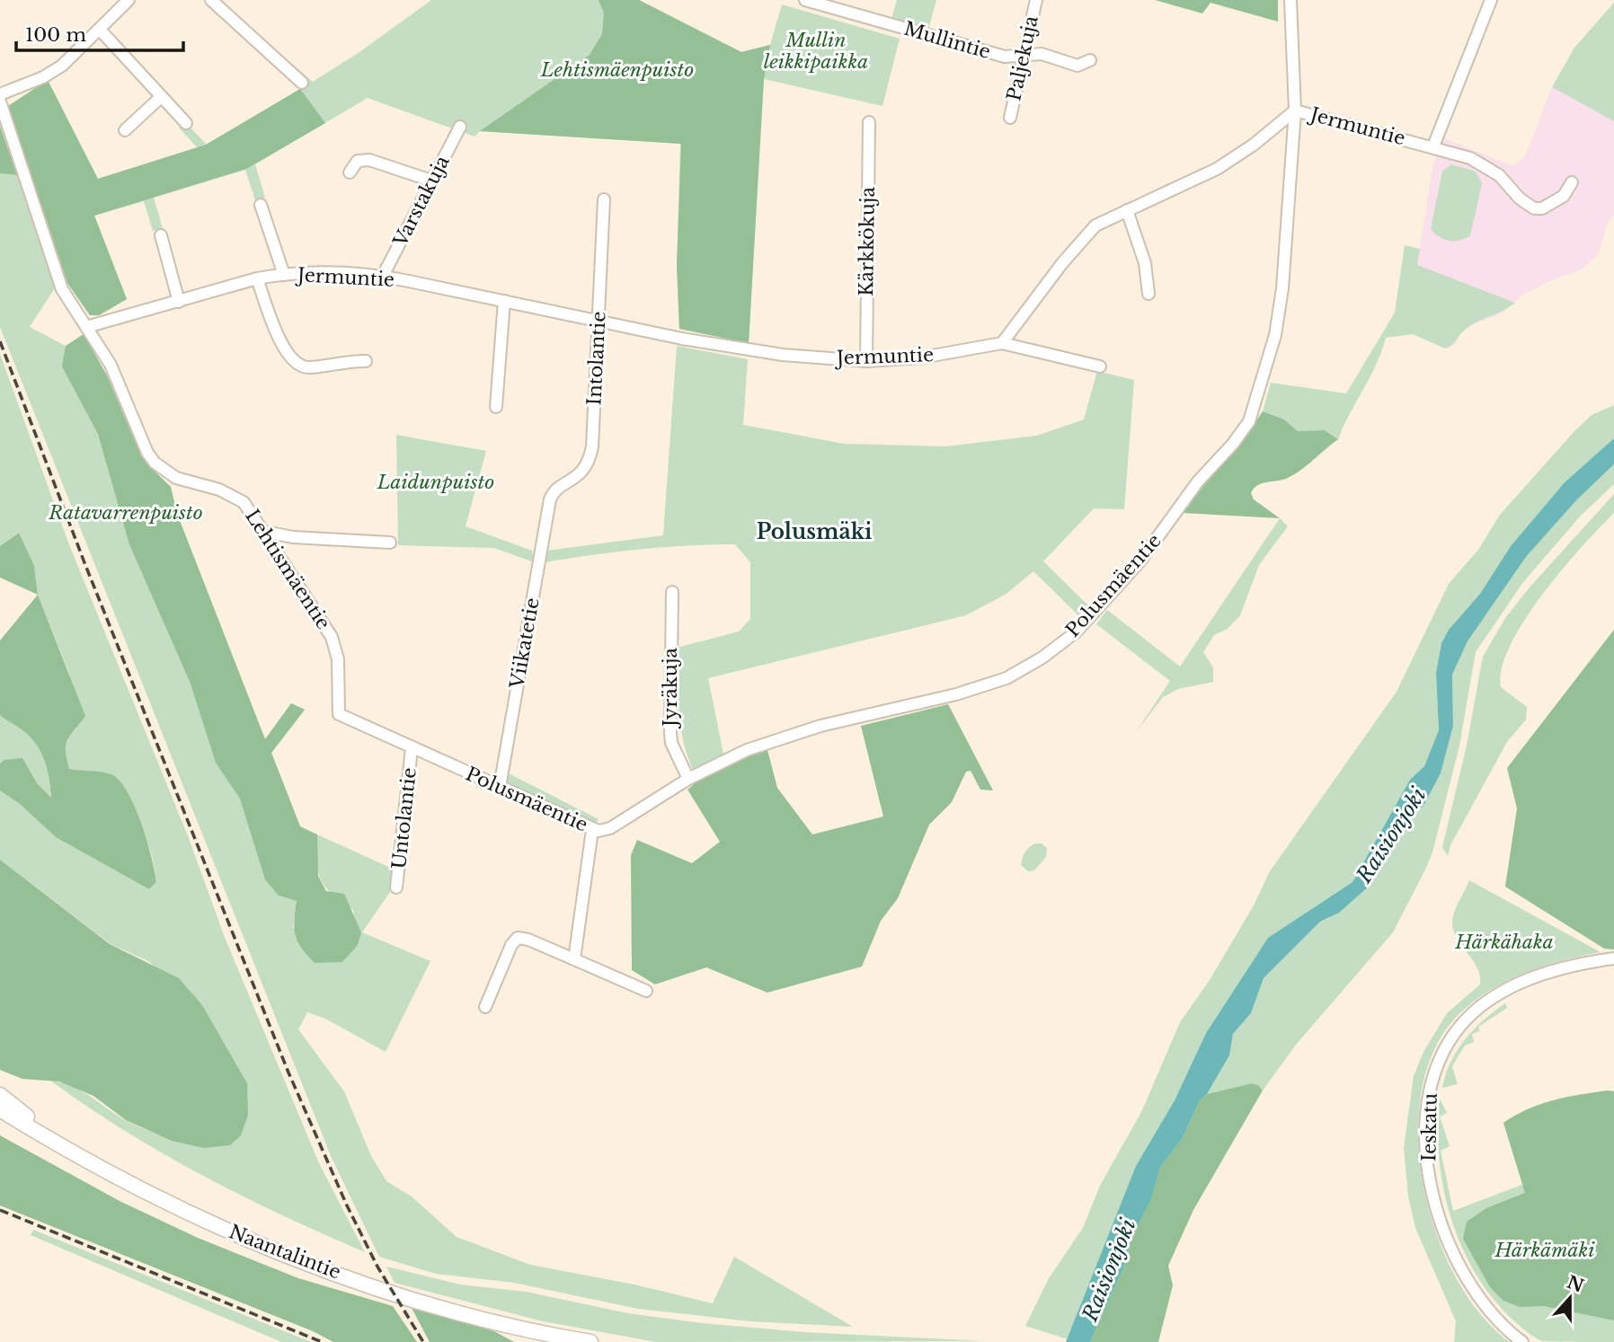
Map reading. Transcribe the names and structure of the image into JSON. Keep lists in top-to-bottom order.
{
  "streets": {
    "main road": ["Naantalintie"],
    "street": [
      "Mullintie",
      "Paljekuja",
      "Jermuntie",
      "Varstakuja",
      "Kärkkökuja",
      "Intolantie",
      "Lehtismäentie",
      "Polusmäentie",
      "Viikatetie",
      "Jyräkuja",
      "Untolantie",
      "Ieskatu"
    ]
  },
  "crossings": [
    ["Mullintie", "Paljekuja"],
    ["Jermuntie", "Varstakuja"],
    ["Jermuntie", "Kärkkökuja"],
    ["Jermuntie", "Intolantie"],
    ["Jermuntie", "Lehtismäentie"],
    ["Jermuntie", "Polusmäentie"],
    ["Intolantie", "Viikatetie"],
    ["Lehtismäentie", "Polusmäentie"],
    ["Polusmäentie", "Viikatetie"],
    ["Polusmäentie", "Jyräkuja"],
    ["Polusmäentie", "Untolantie"]
  ],
  "districts": ["Polusmäki"],
  "water": ["Raisionjoki"],
  "parks": [
    "Mullin leikkipaikka",
    "Lehtismäenpuisto",
    "Laidunpuisto",
    "Ratavarrenpuisto",
    "Härkähaka",
    "Härkämäki"
  ],
  "scale_bar": "100 m",
  "north": "top"
}
